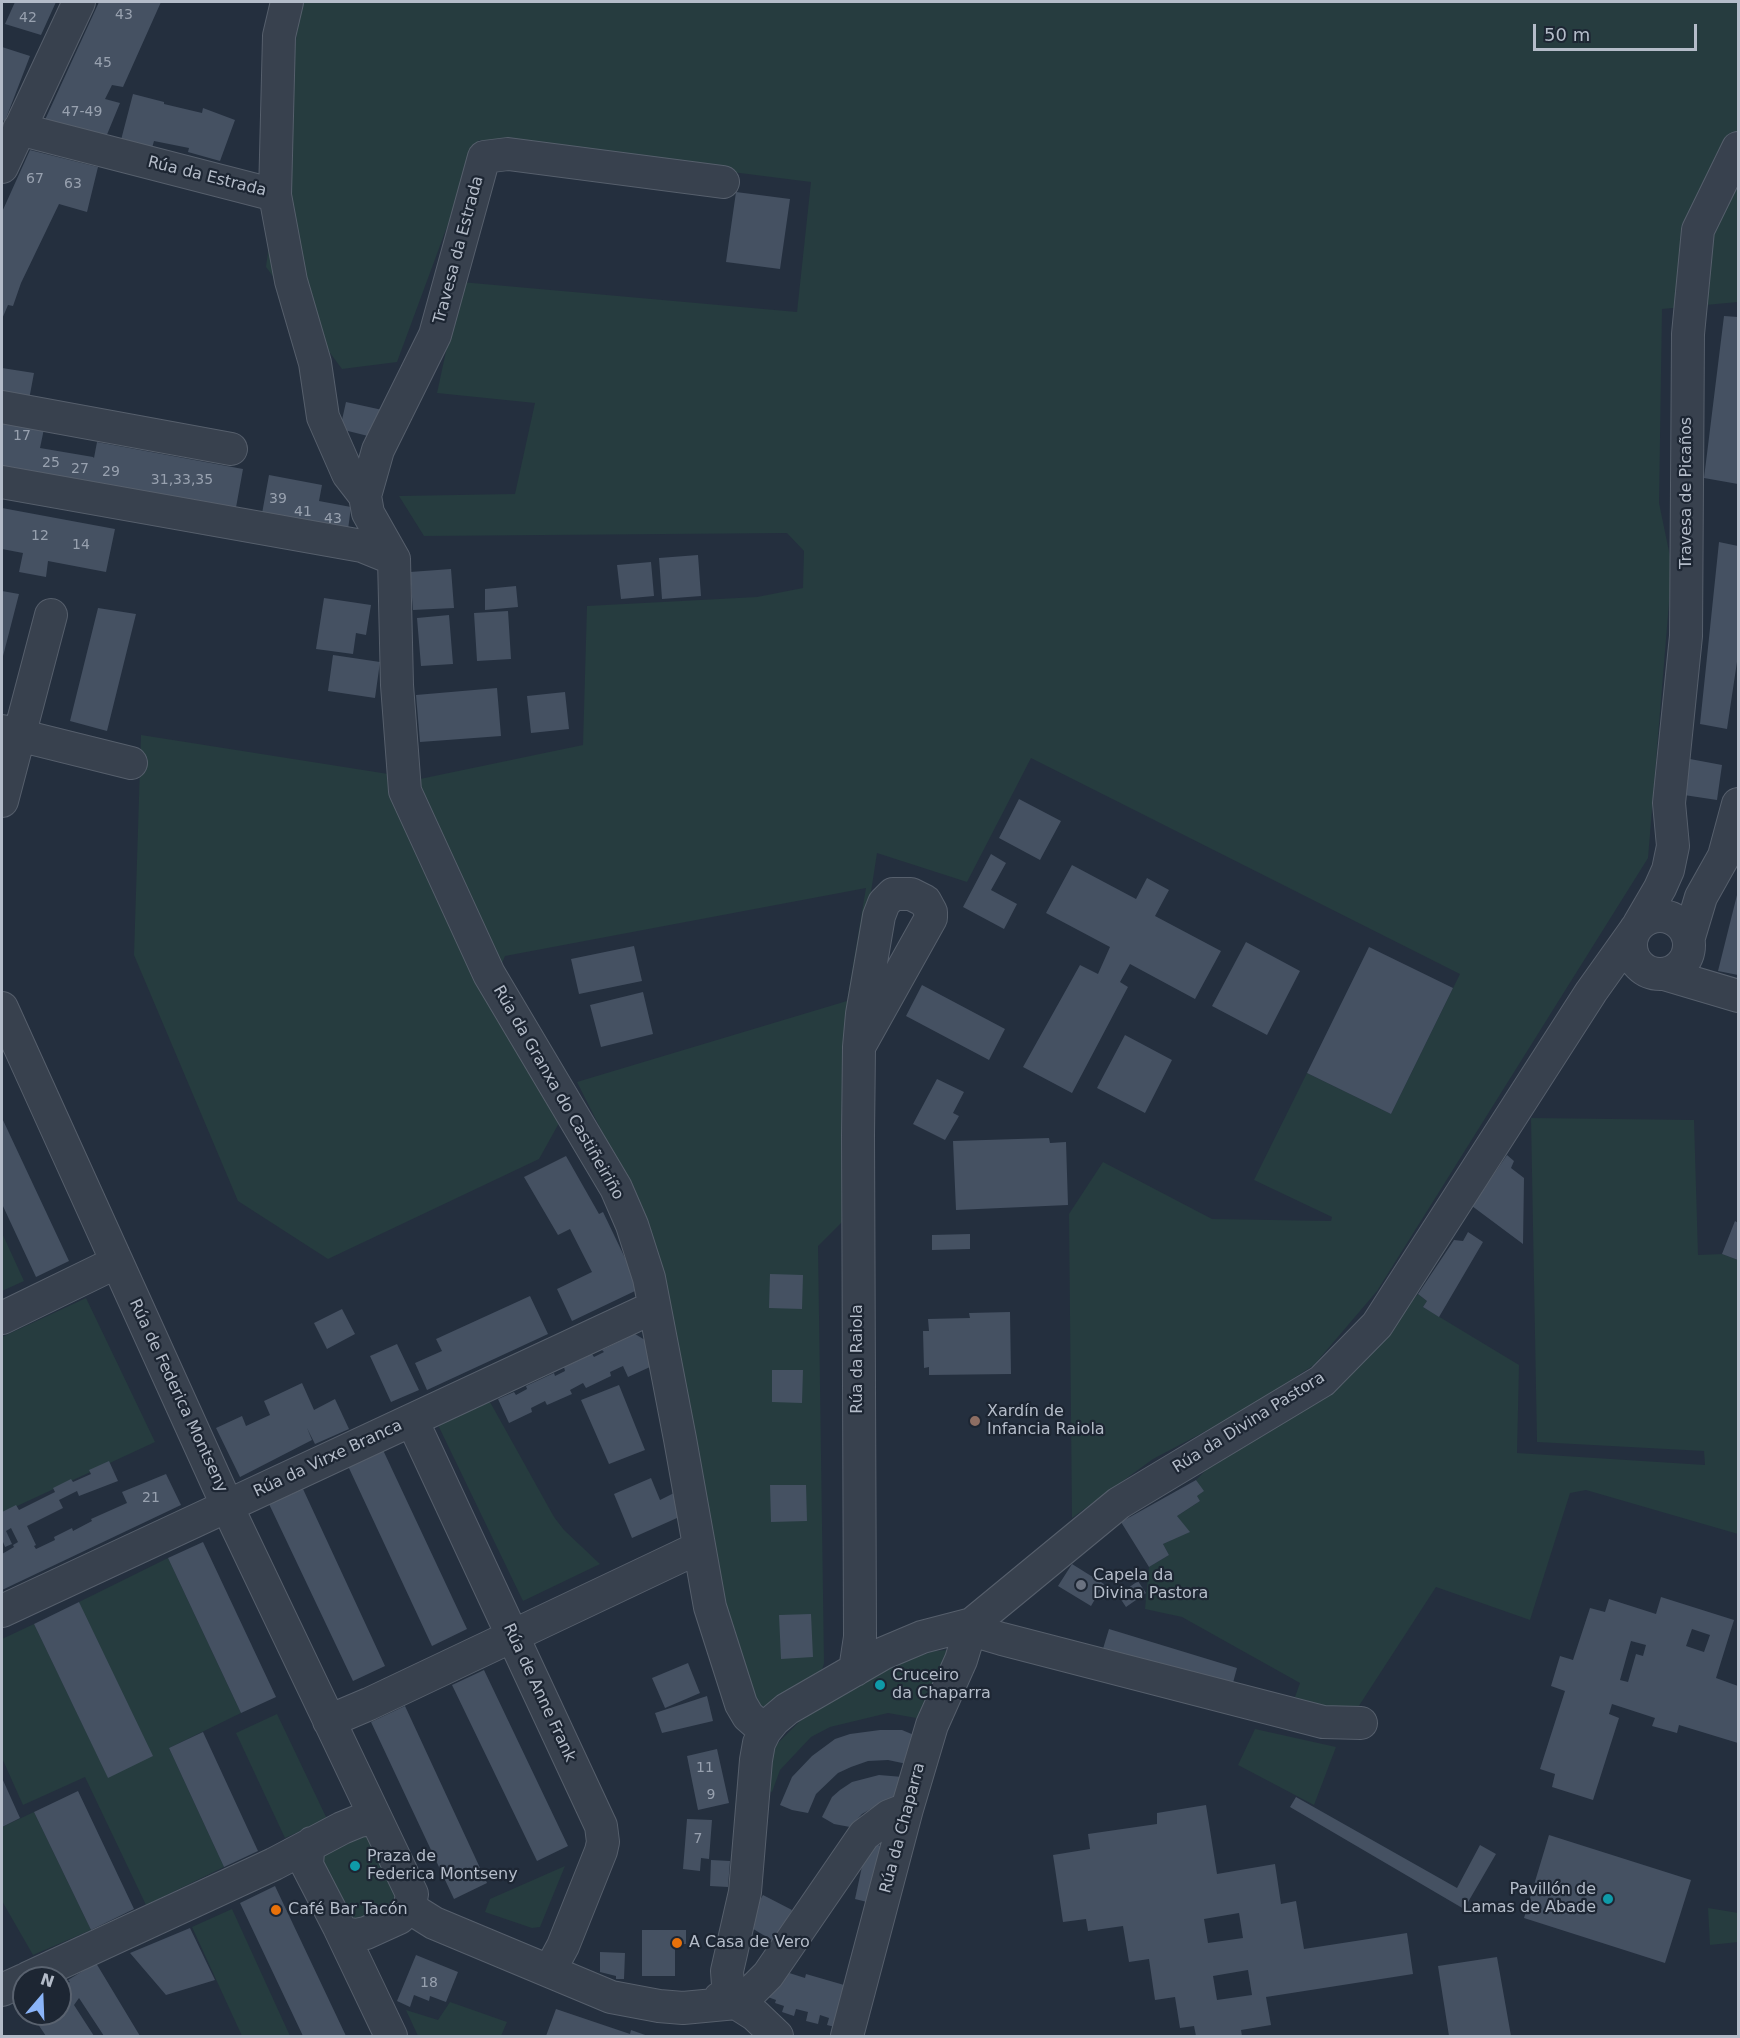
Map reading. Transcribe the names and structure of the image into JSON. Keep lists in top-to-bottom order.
{
  "streets": {
    "street": [
      "Rúa da Estrada",
      "Travesa da Estrada",
      "Travesa de Picaños",
      "Rúa da Granxa do Castiñeiriño",
      "Rúa da Raiola",
      "Rúa de Federica Montseny",
      "Rúa da Divina Pastora",
      "Rúa da Virxe Branca",
      "Rúa de Anne Frank",
      "Rúa da Chaparra"
    ]
  },
  "crossings": [
    ["Travesa de Picaños", "Rúa da Divina Pastora"],
    ["Rúa da Granxa do Castiñeiriño", "Rúa da Divina Pastora"],
    ["Rúa da Granxa do Castiñeiriño", "Rúa da Virxe Branca"],
    ["Rúa da Raiola", "Rúa da Divina Pastora"],
    ["Rúa de Federica Montseny", "Rúa da Virxe Branca"],
    ["Rúa da Divina Pastora", "Rúa da Chaparra"],
    ["Rúa da Virxe Branca", "Rúa de Anne Frank"]
  ],
  "places": [
    "Xardín de Infancia Raiola",
    "Capela da Divina Pastora",
    "Cruceiro da Chaparra",
    "Praza de Federica Montseny",
    "Pavillón de Lamas de Abade",
    "Café Bar Tacón",
    "A Casa de Vero"
  ],
  "house_numbers": [
    "43",
    "42",
    "45",
    "47-49",
    "67",
    "63",
    "17",
    "25",
    "27",
    "29",
    "31,33,35",
    "39",
    "41",
    "43",
    "12",
    "14",
    "21",
    "11",
    "9",
    "7",
    "18"
  ],
  "scale_bar": "50 m",
  "north": "top"
}
